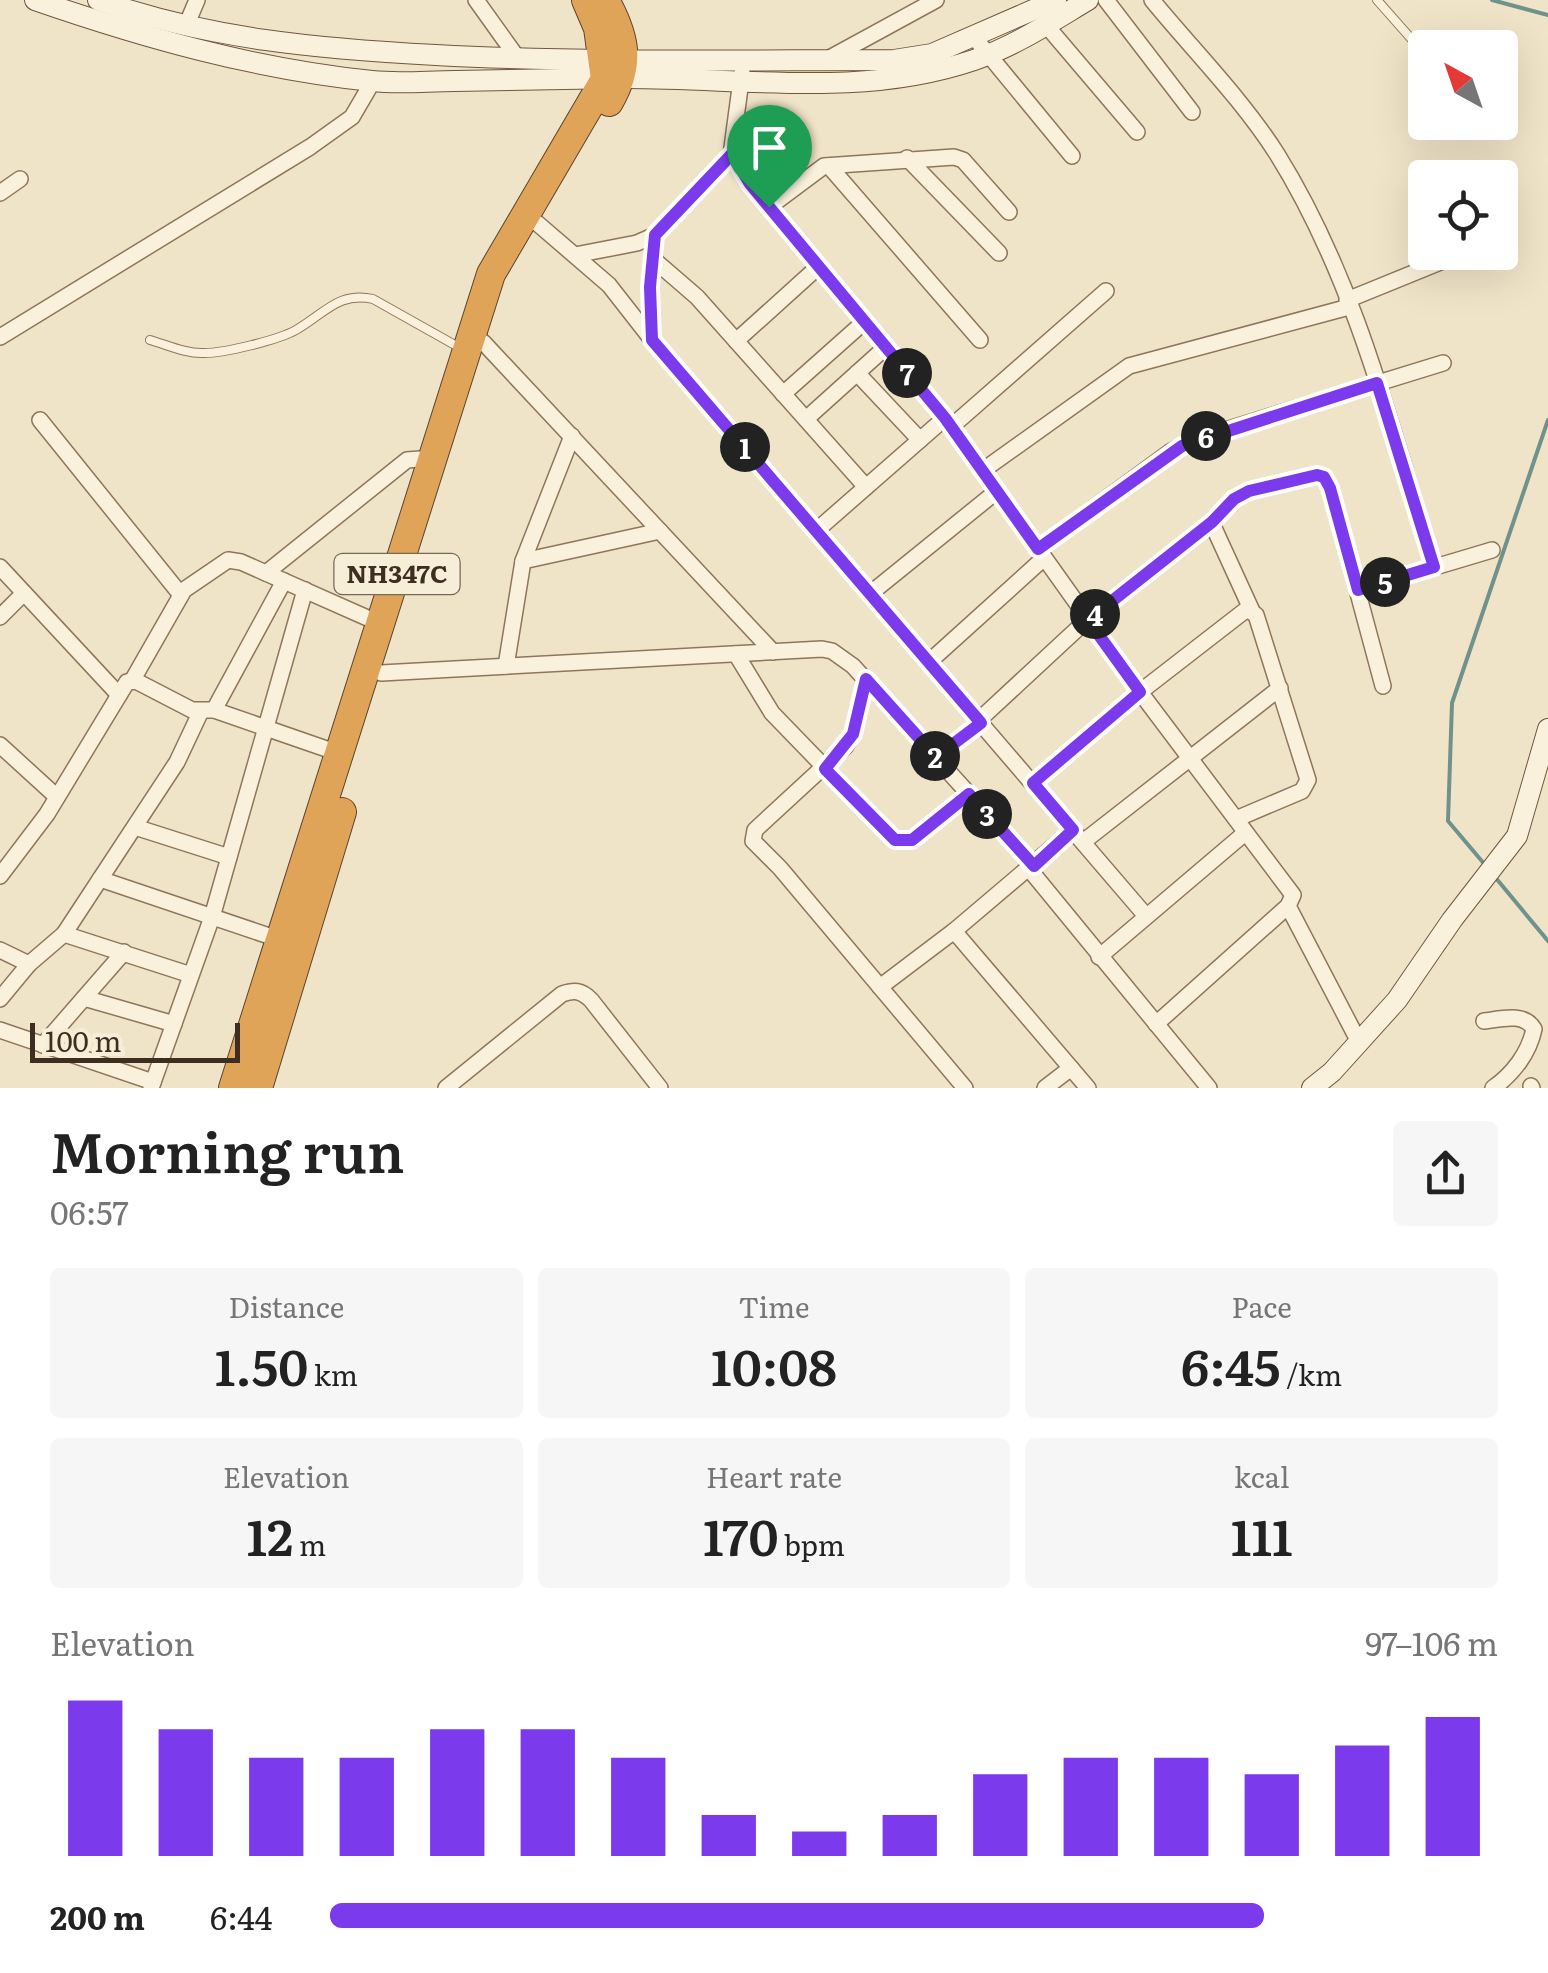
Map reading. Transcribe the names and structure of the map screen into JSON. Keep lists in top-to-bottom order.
{
  "streets": {
    "highway": ["NH347C"]
  },
  "scale_bar": "100 m",
  "north": "top left",
  "page": {
    "pins": [
      "7",
      "6",
      "1",
      "5",
      "4",
      "2",
      "3"
    ],
    "scale": "100 m",
    "heading": ["Morning run", "06:57"],
    "stats": [
      ["Distance", "1.50 km"],
      ["Time", "10:08"],
      ["Pace", "6:45 /km"],
      ["Elevation", "12 m"],
      ["Heart rate", "170 bpm"],
      ["kcal", "111"]
    ],
    "chart": ["Elevation", "97–106 m"],
    "list": [
      {
        "name": "200 m",
        "note": "6:44"
      }
    ]
  }
}
